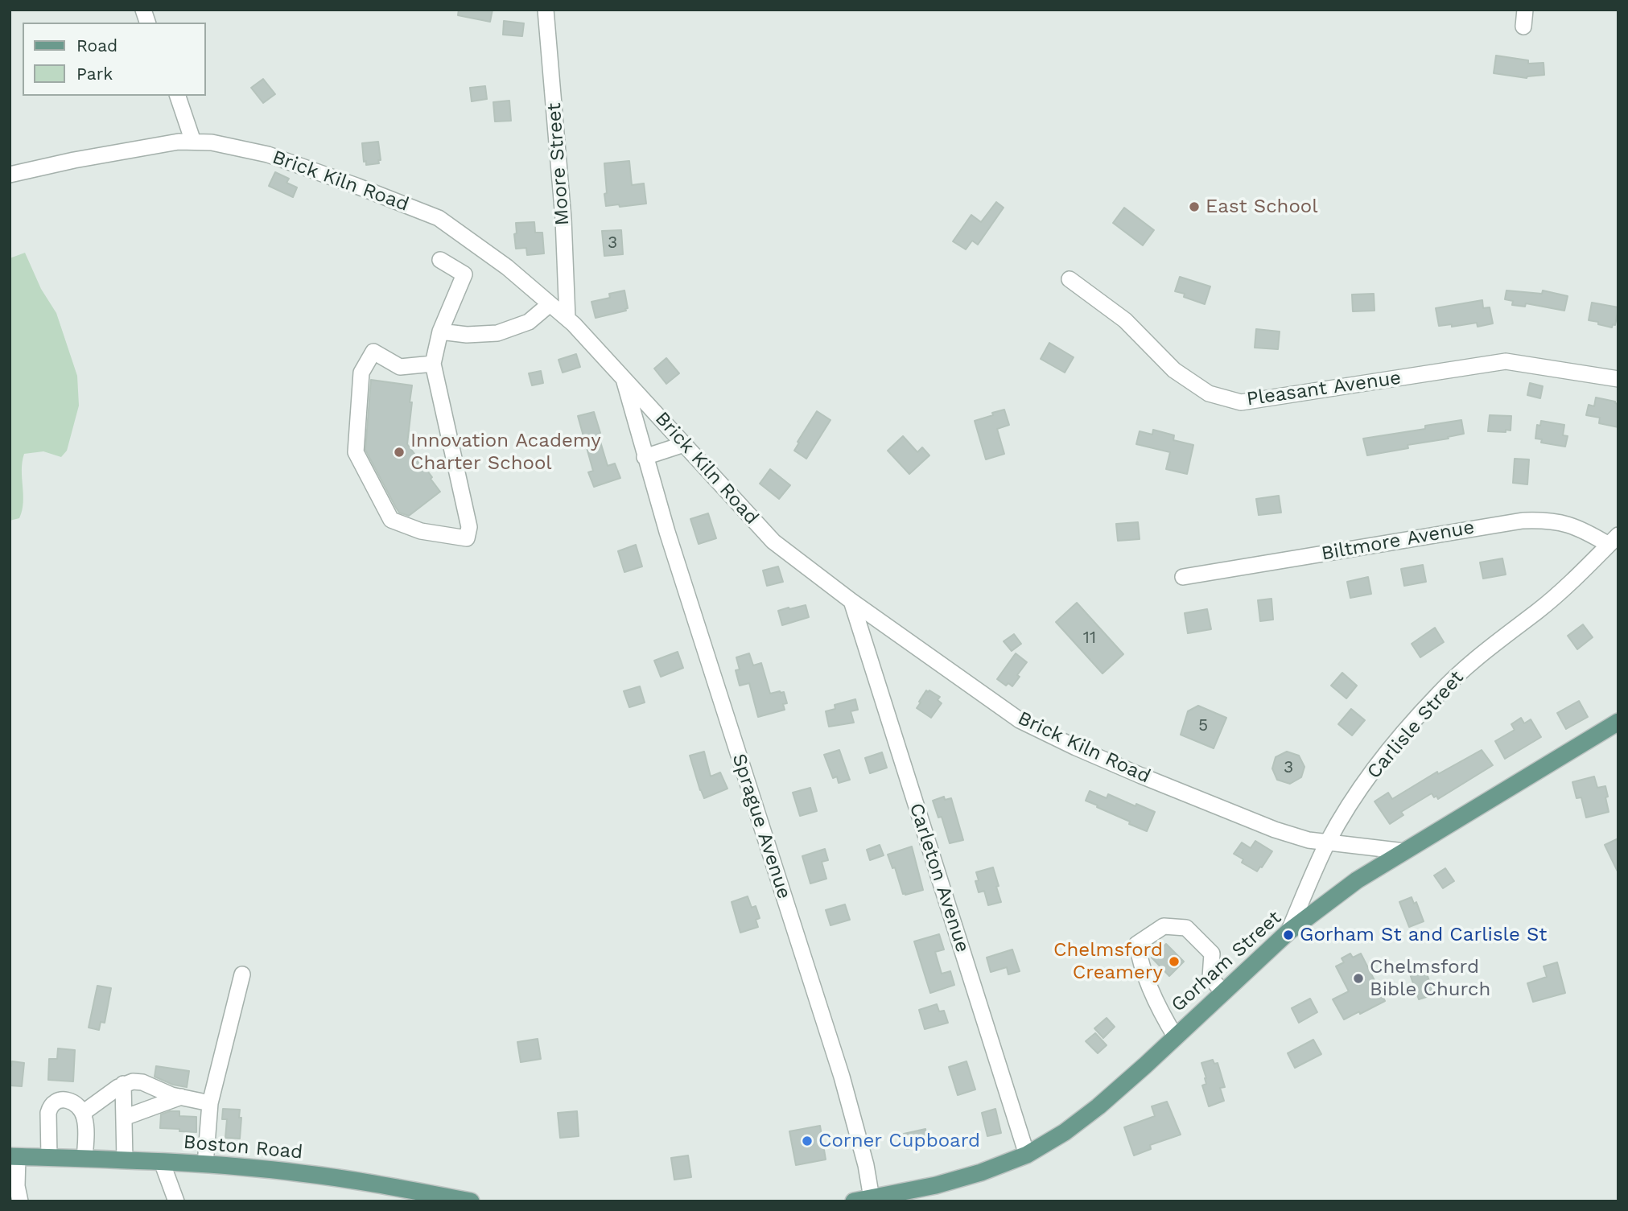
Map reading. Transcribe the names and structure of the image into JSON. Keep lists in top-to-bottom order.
{
  "streets": {
    "main road": ["Gorham Street", "Boston Road"],
    "street": [
      "Moore Street",
      "Brick Kiln Road",
      "Pleasant Avenue",
      "Biltmore Avenue",
      "Carlisle Street",
      "Sprague Avenue",
      "Carleton Avenue"
    ]
  },
  "crossings": [
    ["Moore Street", "Brick Kiln Road"],
    ["Brick Kiln Road", "Carlisle Street"],
    ["Brick Kiln Road", "Sprague Avenue"],
    ["Brick Kiln Road", "Carleton Avenue"],
    ["Brick Kiln Road", "Gorham Street"],
    ["Biltmore Avenue", "Carlisle Street"],
    ["Carlisle Street", "Gorham Street"],
    ["Sprague Avenue", "Gorham Street"],
    ["Carleton Avenue", "Gorham Street"]
  ],
  "places": [
    "East School",
    "Innovation Academy Charter School",
    "Gorham St and Carlisle St",
    "Chelmsford Creamery",
    "Chelmsford Bible Church",
    "Corner Cupboard"
  ],
  "house_numbers": [
    "3",
    "11",
    "5",
    "3"
  ],
  "legend": ["Road", "Park"]
}
